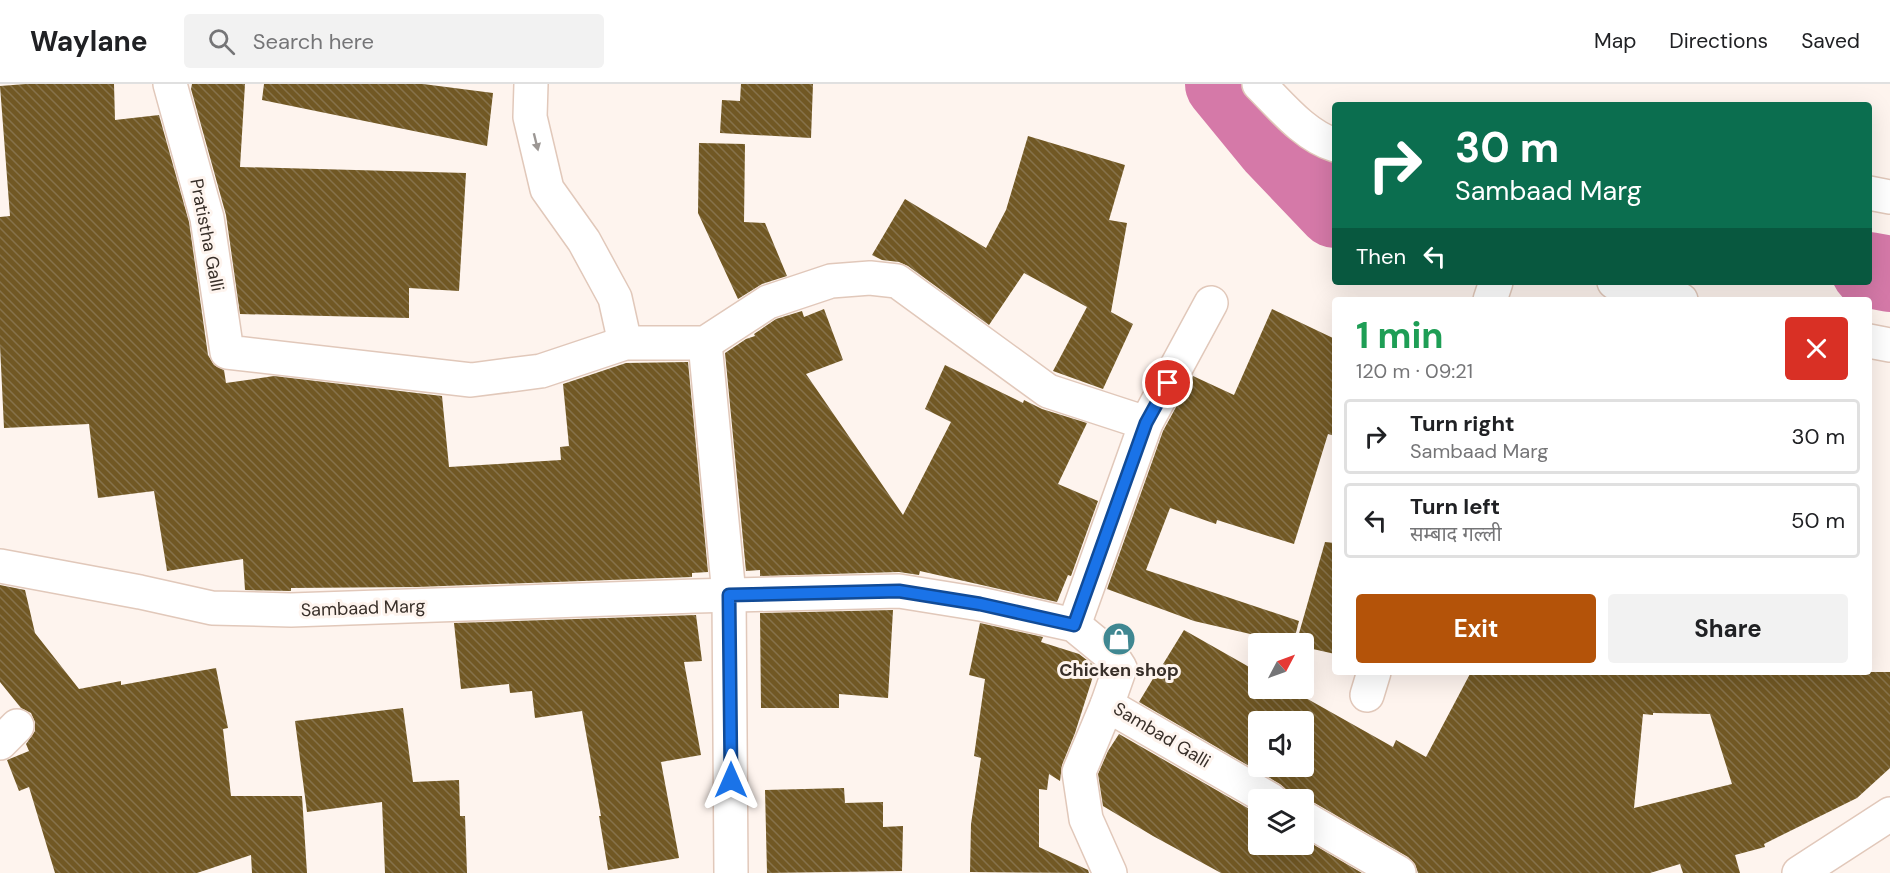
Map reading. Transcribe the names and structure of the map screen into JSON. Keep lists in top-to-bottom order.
{
  "streets": {
    "street": ["Pratistha Galli", "Sambaad Marg", "Sambad Galli"]
  },
  "crossings": [
    ["Sambaad Marg", "Sambad Galli"]
  ],
  "places": {
    "shop": ["Chicken shop"]
  },
  "north": "top right",
  "page": {
    "header": "Waylane",
    "search": "Search here",
    "nav": ["Map", "Directions", "Saved"],
    "turn": ["30 m", "Sambaad Marg"],
    "then": "Then",
    "heading": ["1 min", "120 m · 09:21"],
    "list": [
      {
        "name": "Turn right",
        "note": "Sambaad Marg",
        "value": "30 m"
      },
      {
        "name": "Turn left",
        "note": "सम्बाद गल्ली",
        "value": "50 m"
      }
    ],
    "buttons": ["Exit", "Share"]
  }
}
